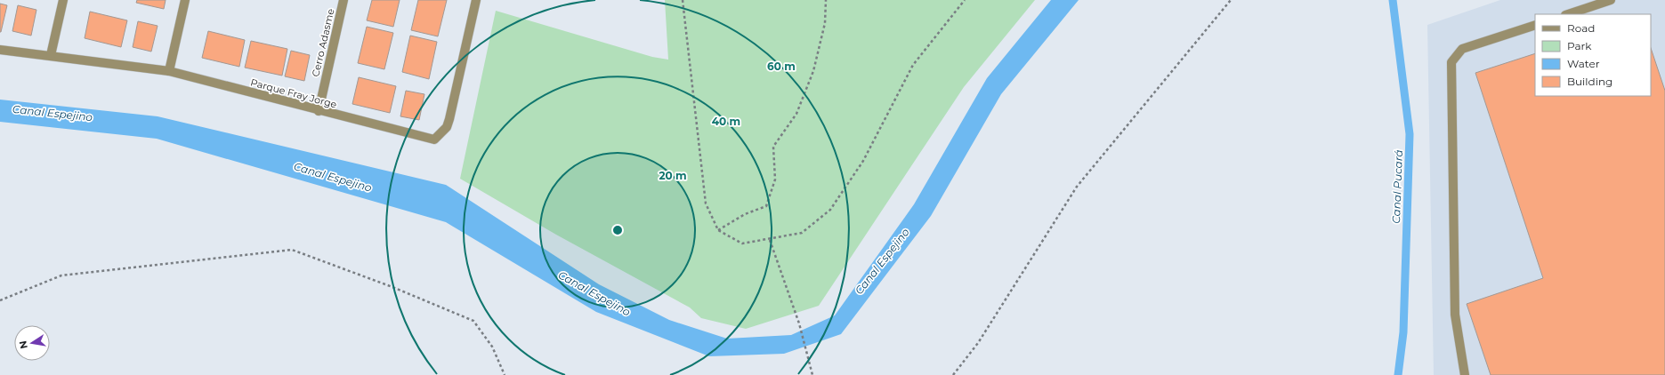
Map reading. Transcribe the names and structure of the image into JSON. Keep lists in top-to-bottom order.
{
  "streets": {
    "street": ["Cerro Adasme", "Parque Fray Jorge"]
  },
  "crossings": [
    ["Cerro Adasme", "Parque Fray Jorge"]
  ],
  "water": ["Canal Espejino", "Canal Pucará"],
  "legend": [
    "Road",
    "Park",
    "Water",
    "Building"
  ],
  "north": "left",
  "rings": ["60 m", "40 m", "20 m"]
}
